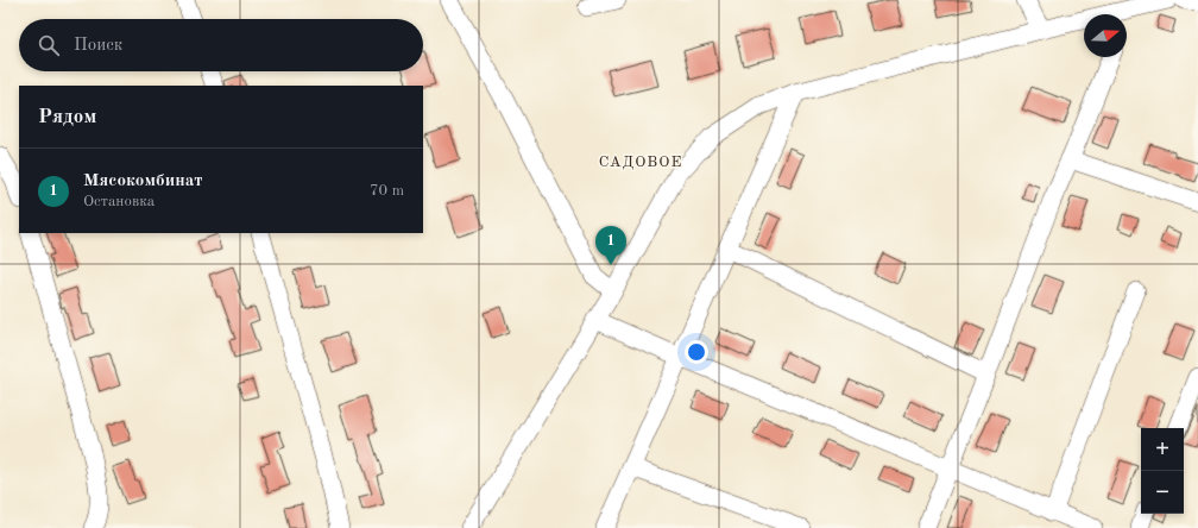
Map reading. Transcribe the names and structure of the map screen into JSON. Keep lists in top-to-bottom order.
{
  "districts": ["САДОВОЕ"],
  "north": "right",
  "page": {
    "search": "Поиск",
    "heading": "Рядом",
    "list": [
      {
        "mark": "1",
        "name": "Мясокомбинат",
        "note": "Остановка",
        "value": "70 m"
      }
    ],
    "pins": "1",
    "map_buttons": ["+", "−"]
  }
}
